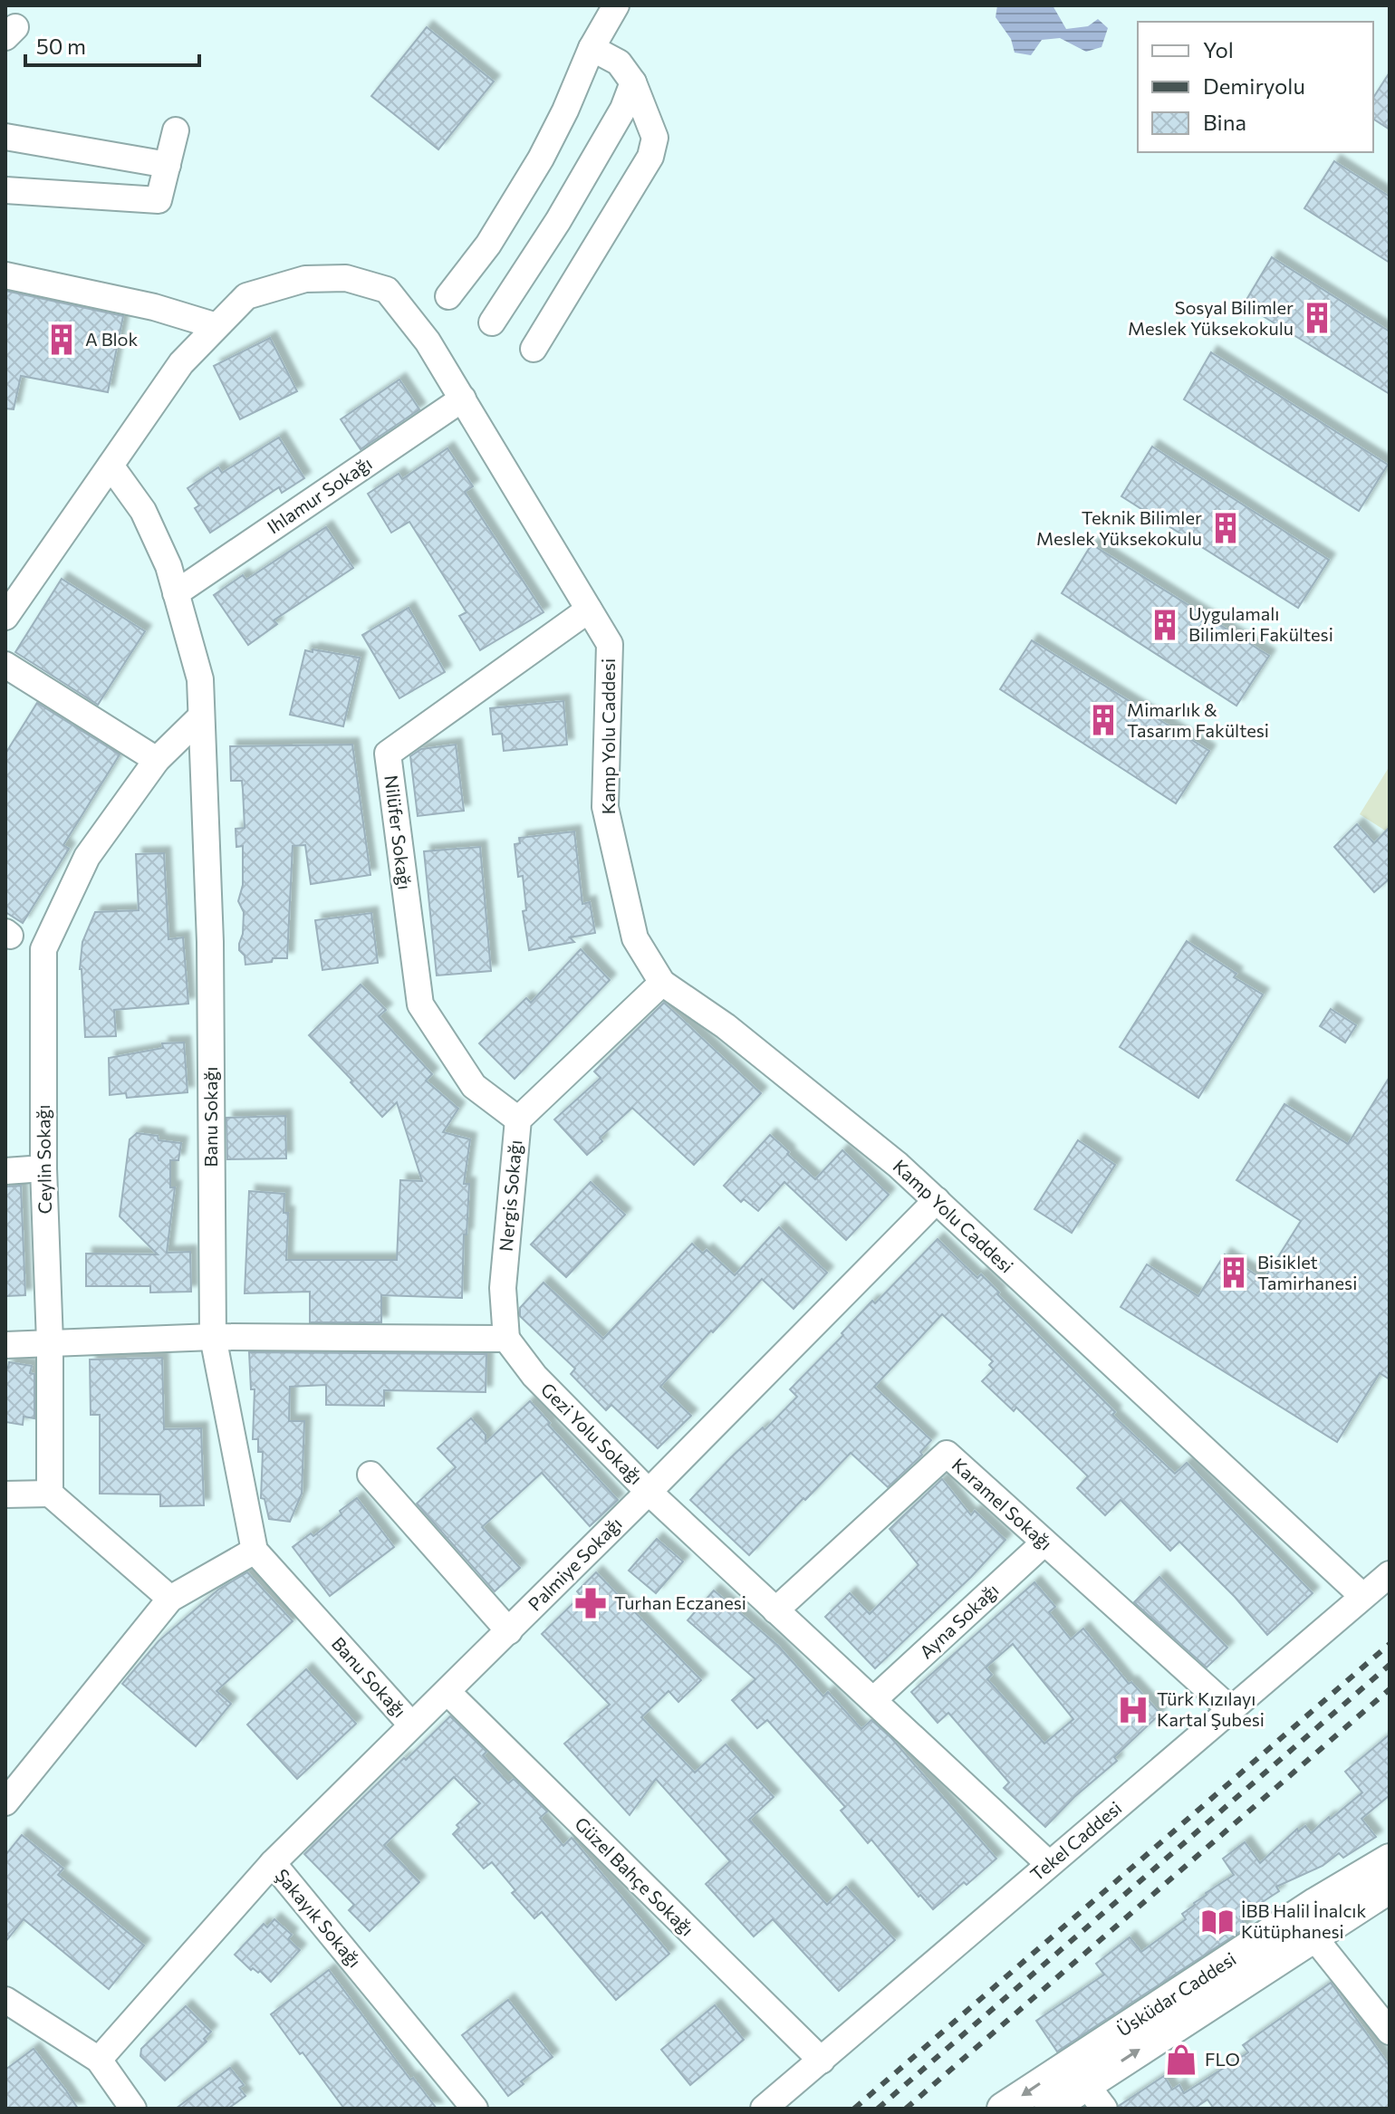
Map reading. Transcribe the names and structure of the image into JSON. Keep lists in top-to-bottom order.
{
  "streets": {
    "main road": ["Üsküdar Caddesi"],
    "street": [
      "Ihlamur Sokağı",
      "Kamp Yolu Caddesi",
      "Nilüfer Sokağı",
      "Banu Sokağı",
      "Ceylin Sokağı",
      "Nergis Sokağı",
      "Gezi Yolu Sokağı",
      "Karamel Sokağı",
      "Palmiye Sokağı",
      "Ayna Sokağı",
      "Tekel Caddesi",
      "Güzel Bahçe Sokağı",
      "Şakayık Sokağı"
    ]
  },
  "crossings": [
    ["Ihlamur Sokağı", "Kamp Yolu Caddesi"],
    ["Ihlamur Sokağı", "Banu Sokağı"],
    ["Kamp Yolu Caddesi", "Nilüfer Sokağı"],
    ["Kamp Yolu Caddesi", "Banu Sokağı"],
    ["Kamp Yolu Caddesi", "Nergis Sokağı"],
    ["Kamp Yolu Caddesi", "Palmiye Sokağı"],
    ["Kamp Yolu Caddesi", "Tekel Caddesi"],
    ["Nilüfer Sokağı", "Nergis Sokağı"],
    ["Banu Sokağı", "Ceylin Sokağı"],
    ["Banu Sokağı", "Palmiye Sokağı"],
    ["Nergis Sokağı", "Gezi Yolu Sokağı"],
    ["Gezi Yolu Sokağı", "Karamel Sokağı"],
    ["Gezi Yolu Sokağı", "Palmiye Sokağı"],
    ["Gezi Yolu Sokağı", "Ayna Sokağı"],
    ["Gezi Yolu Sokağı", "Tekel Caddesi"],
    ["Karamel Sokağı", "Ayna Sokağı"],
    ["Karamel Sokağı", "Tekel Caddesi"],
    ["Palmiye Sokağı", "Güzel Bahçe Sokağı"],
    ["Palmiye Sokağı", "Şakayık Sokağı"],
    ["Tekel Caddesi", "Güzel Bahçe Sokağı"]
  ],
  "places": {
    "building": [
      "Sosyal Bilimler Meslek Yüksekokulu",
      "A Blok",
      "Teknik Bilimler Meslek Yüksekokulu",
      "Uygulamalı Bilimleri Fakültesi",
      "Mimarlık & Tasarım Fakültesi",
      "Bisiklet Tamirhanesi"
    ],
    "pharmacy": ["Turhan Eczanesi"],
    "hospital": ["Türk Kızılayı Kartal Şubesi"],
    "library": ["İBB Halil İnalcık Kütüphanesi"],
    "shop": ["FLO"]
  },
  "legend": ["Yol", "Demiryolu", "Bina"],
  "scale_bar": "50 m"
}
